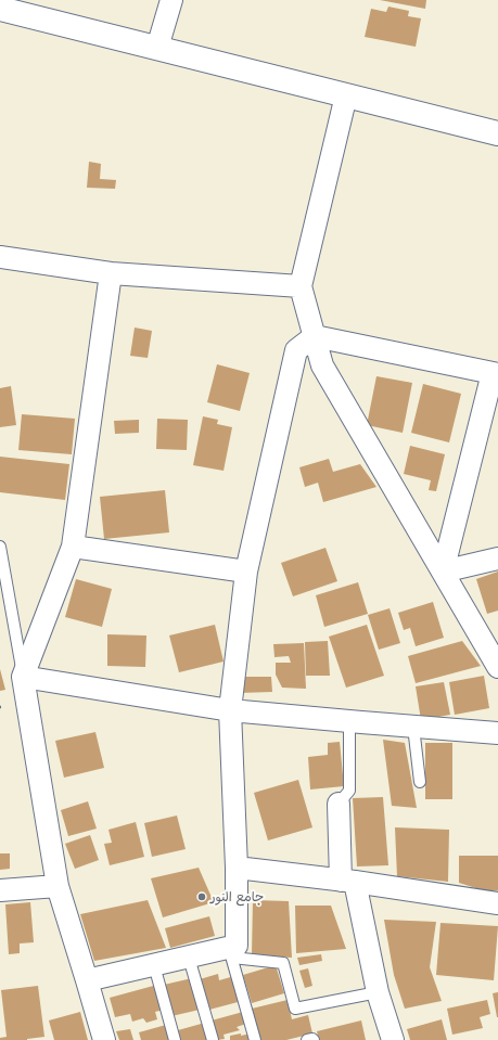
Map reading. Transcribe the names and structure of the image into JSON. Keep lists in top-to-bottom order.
{
  "places": ["جامع النور"]
}
